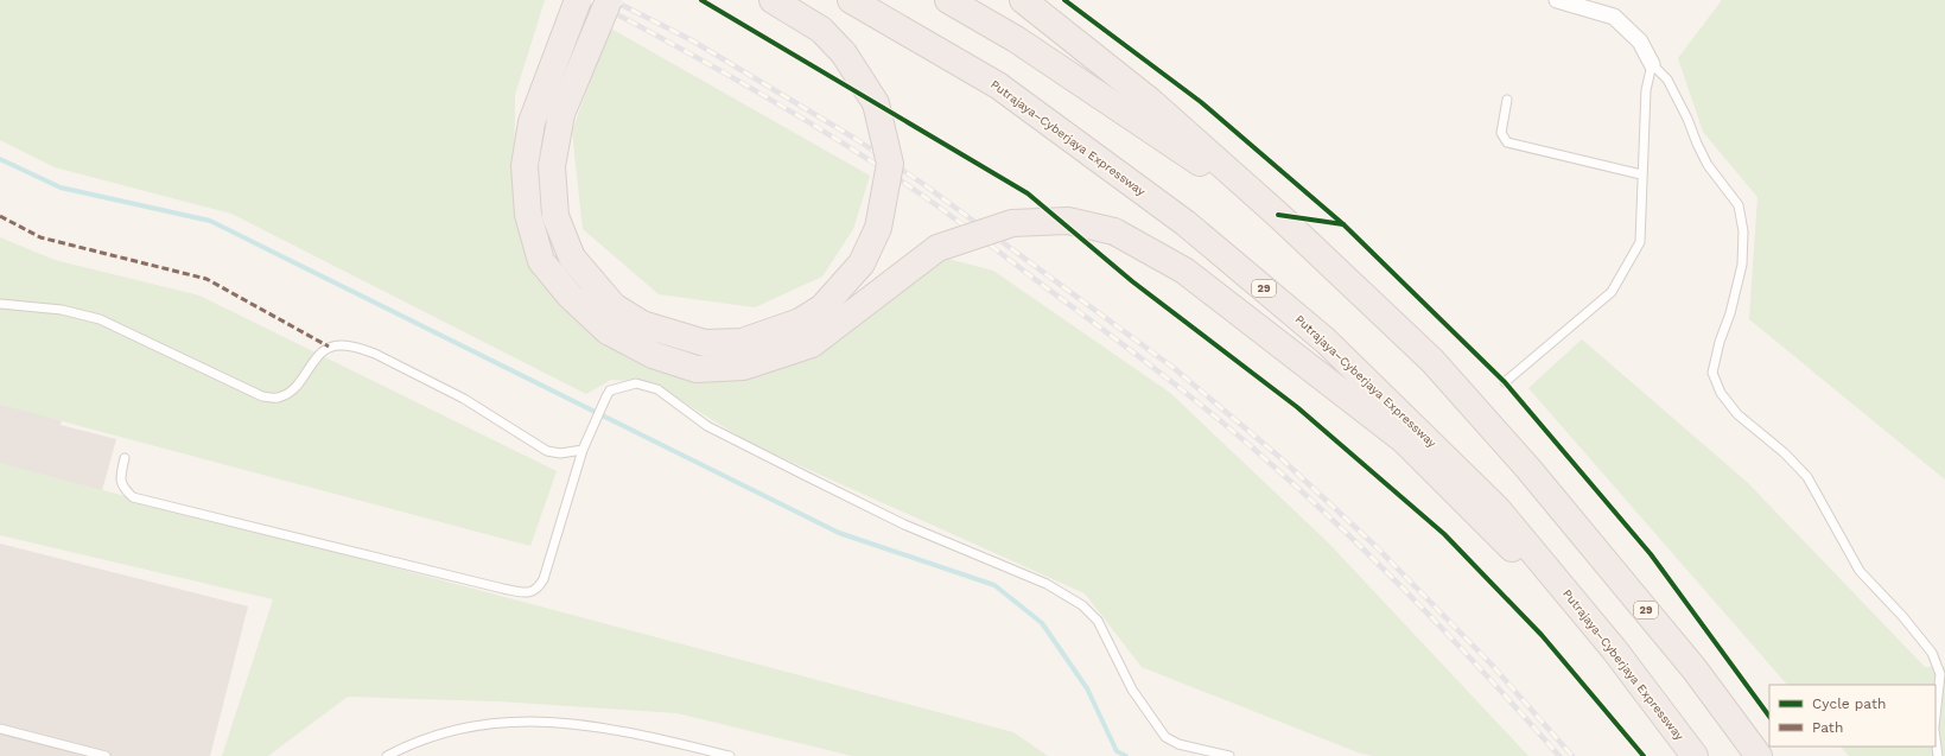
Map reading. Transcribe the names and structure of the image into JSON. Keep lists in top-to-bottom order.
{
  "streets": {
    "highway": ["Putrajaya–Cyberjaya Expressway", "29"]
  },
  "legend": ["Cycle path", "Path"]
}
